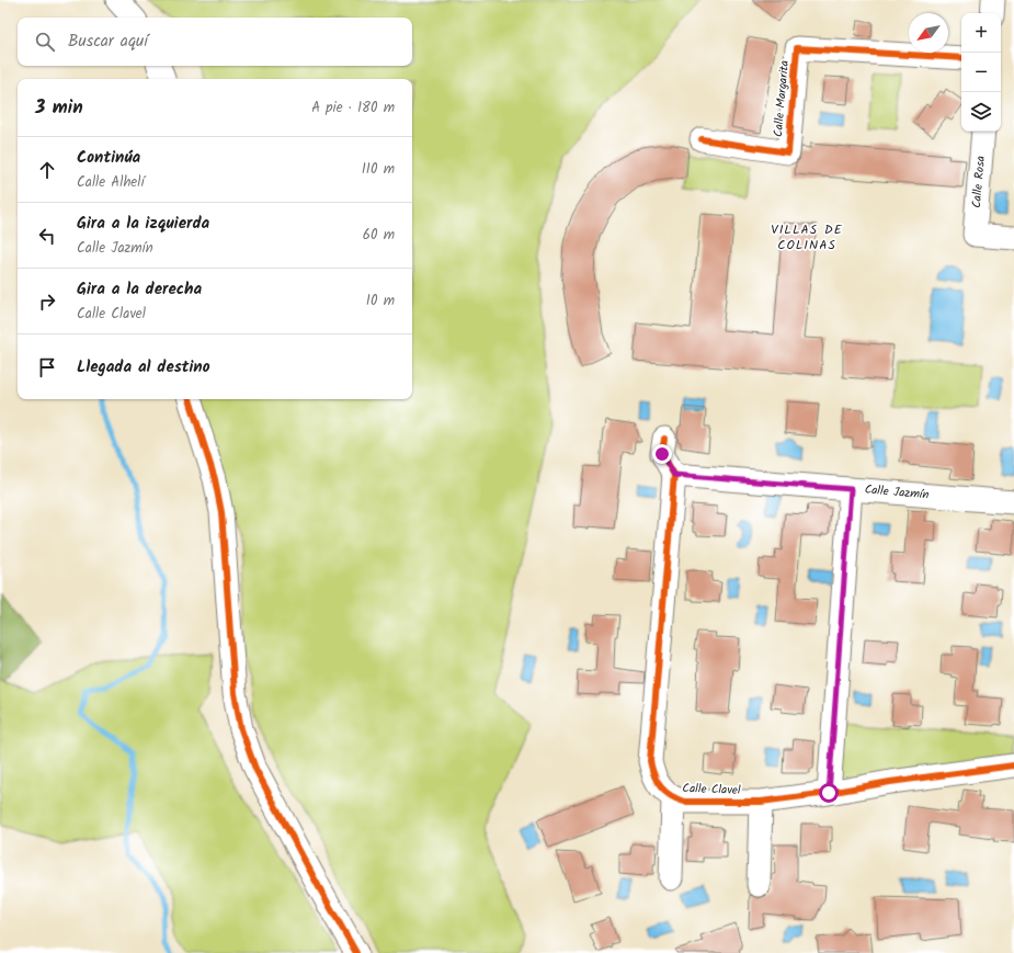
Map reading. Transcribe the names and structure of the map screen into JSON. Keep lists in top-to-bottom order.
{
  "streets": {
    "street": [
      "Calle Margarita",
      "Calle Rosa",
      "Calle Jazmín",
      "Calle Clavel"
    ]
  },
  "crossings": [
    ["Calle Jazmín", "Calle Clavel"]
  ],
  "districts": ["VILLAS DE COLINAS"],
  "north": "bottom left",
  "page": {
    "map_buttons": ["+", "−"],
    "search": "Buscar aquí",
    "heading": ["3 min", "A pie · 180 m"],
    "list": [
      ["Continúa", "Calle Alhelí", "110 m"],
      ["Gira a la izquierda", "Calle Jazmín", "60 m"],
      ["Gira a la derecha", "Calle Clavel", "10 m"],
      "Llegada al destino"
    ]
  }
}
